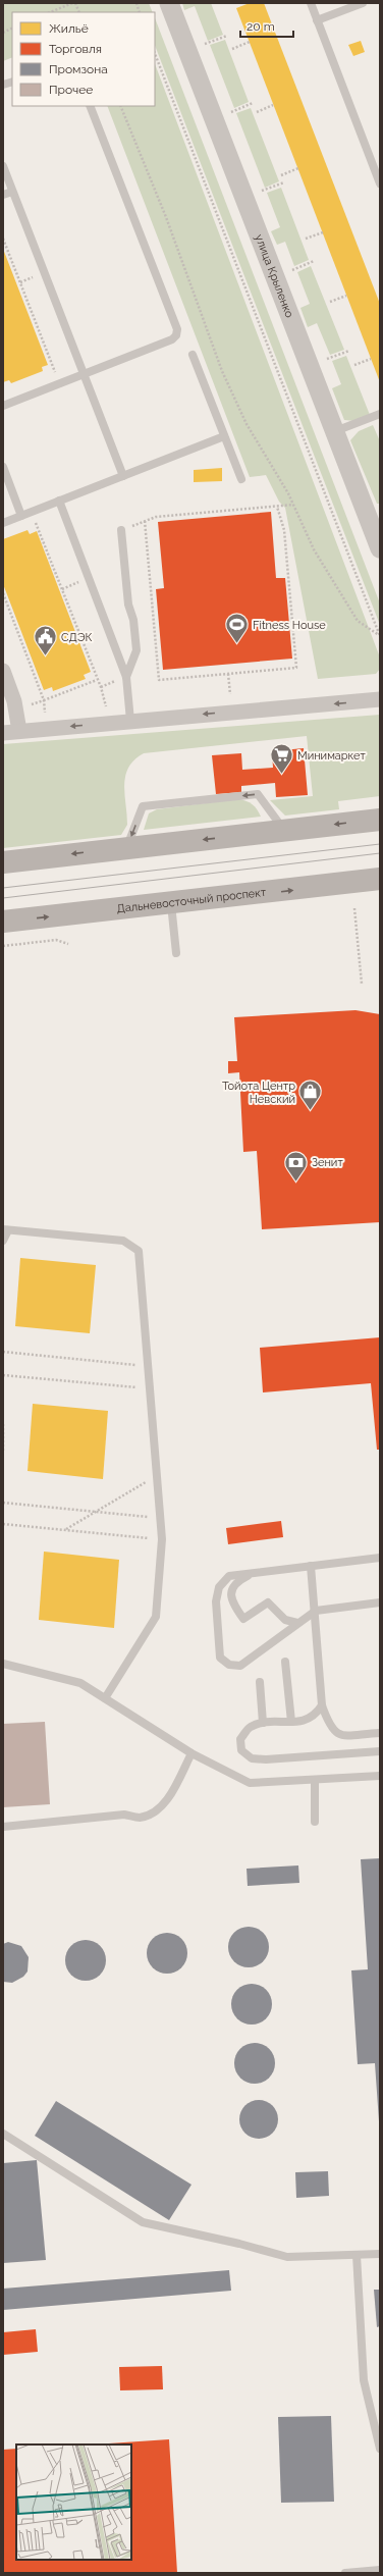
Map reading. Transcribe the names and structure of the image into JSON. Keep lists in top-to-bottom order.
{
  "streets": {
    "main road": ["Дальневосточный проспект"],
    "street": ["улица Крыленко"]
  },
  "places": {
    "sports": ["Fitness House"],
    "public building": ["СДЭК"],
    "supermarket": ["Минимаркет"],
    "shop": ["Тойота Центр Невский"],
    "bank": ["Зенит"]
  },
  "legend": [
    "Жильё",
    "Торговля",
    "Промзона",
    "Прочее"
  ],
  "scale_bar": "20 m"
}
